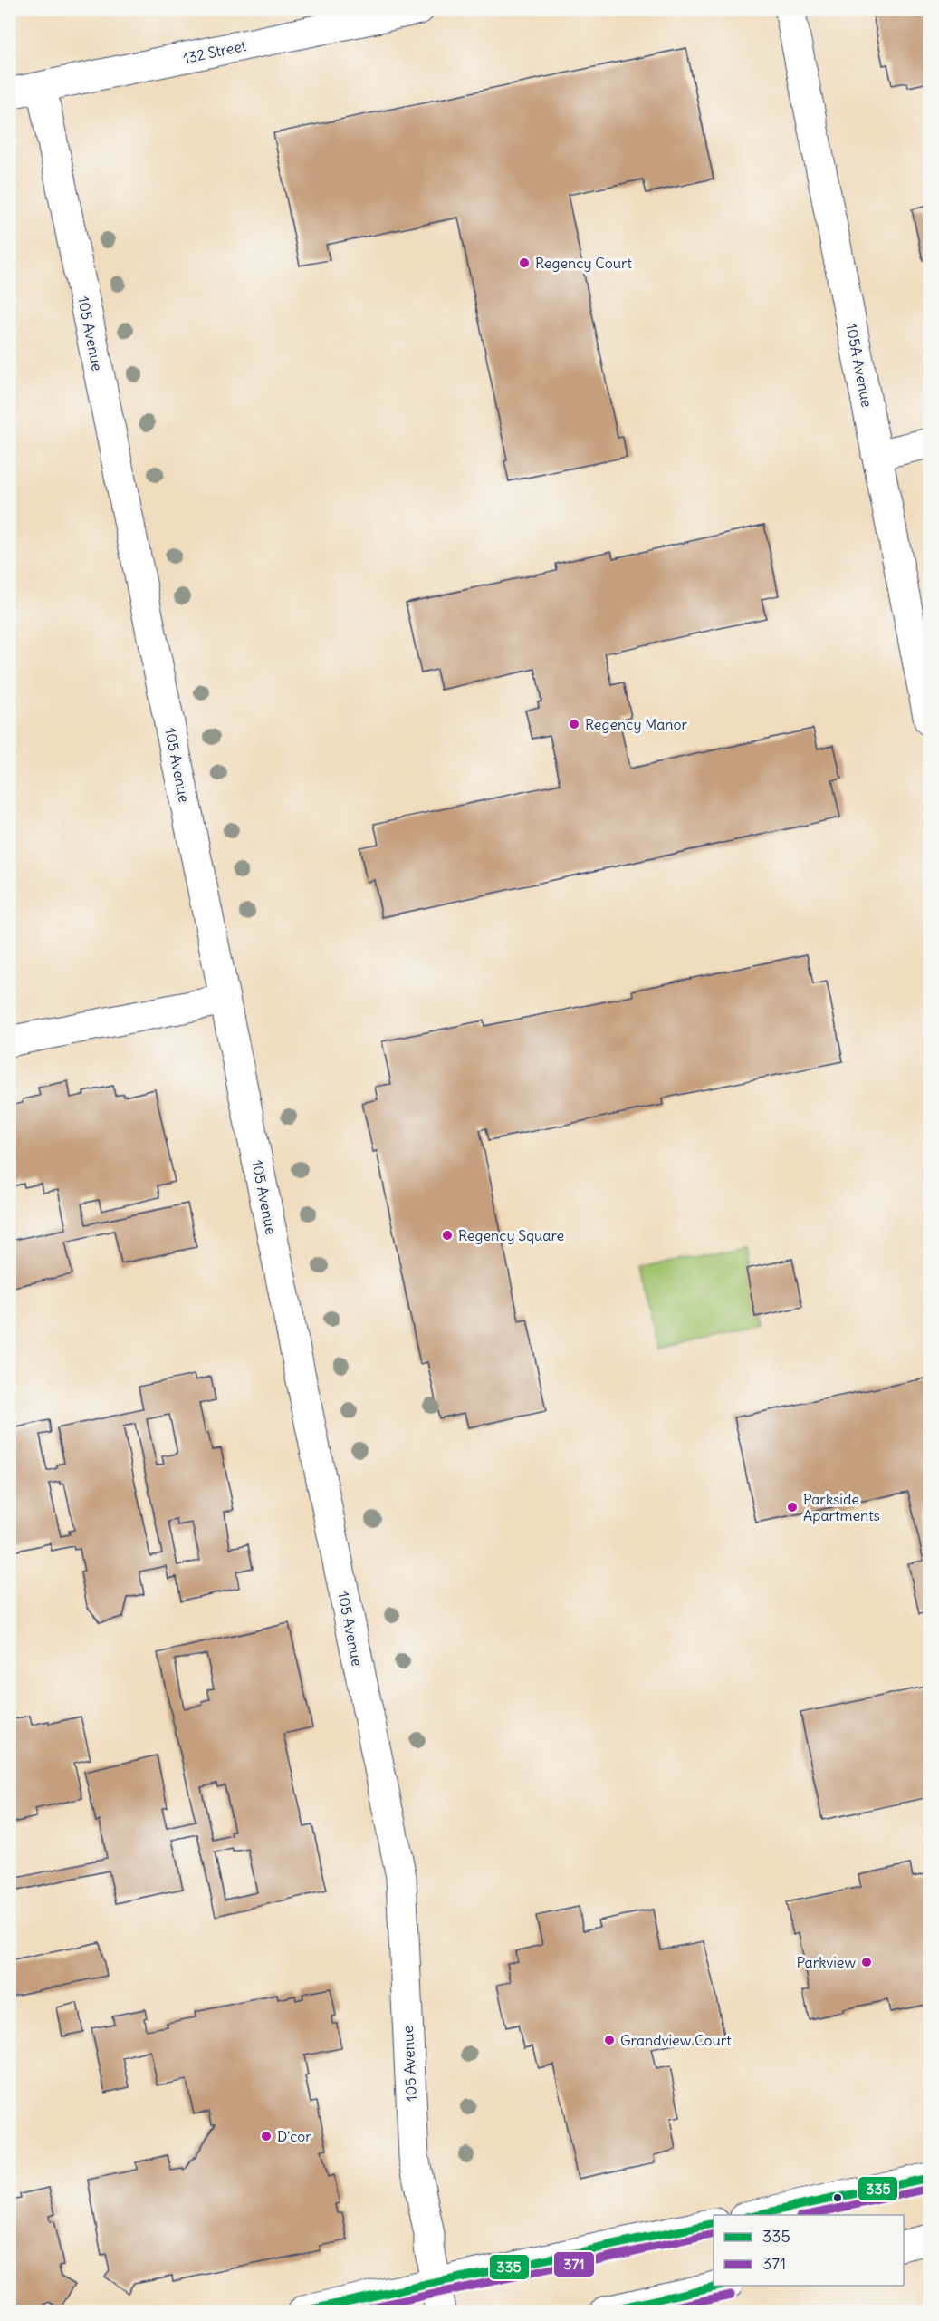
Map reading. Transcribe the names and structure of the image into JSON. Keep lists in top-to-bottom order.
{
  "streets": {
    "street": ["132 Street", "105 Avenue", "105A Avenue"]
  },
  "crossings": [
    ["132 Street", "105 Avenue"]
  ],
  "places": [
    "Regency Court",
    "Regency Manor",
    "Regency Square",
    "Parkside Apartments",
    "Parkview",
    "Grandview Court",
    "D'cor"
  ],
  "lines": ["transit line 335", "transit line 371"],
  "legend": ["335", "371"]
}
